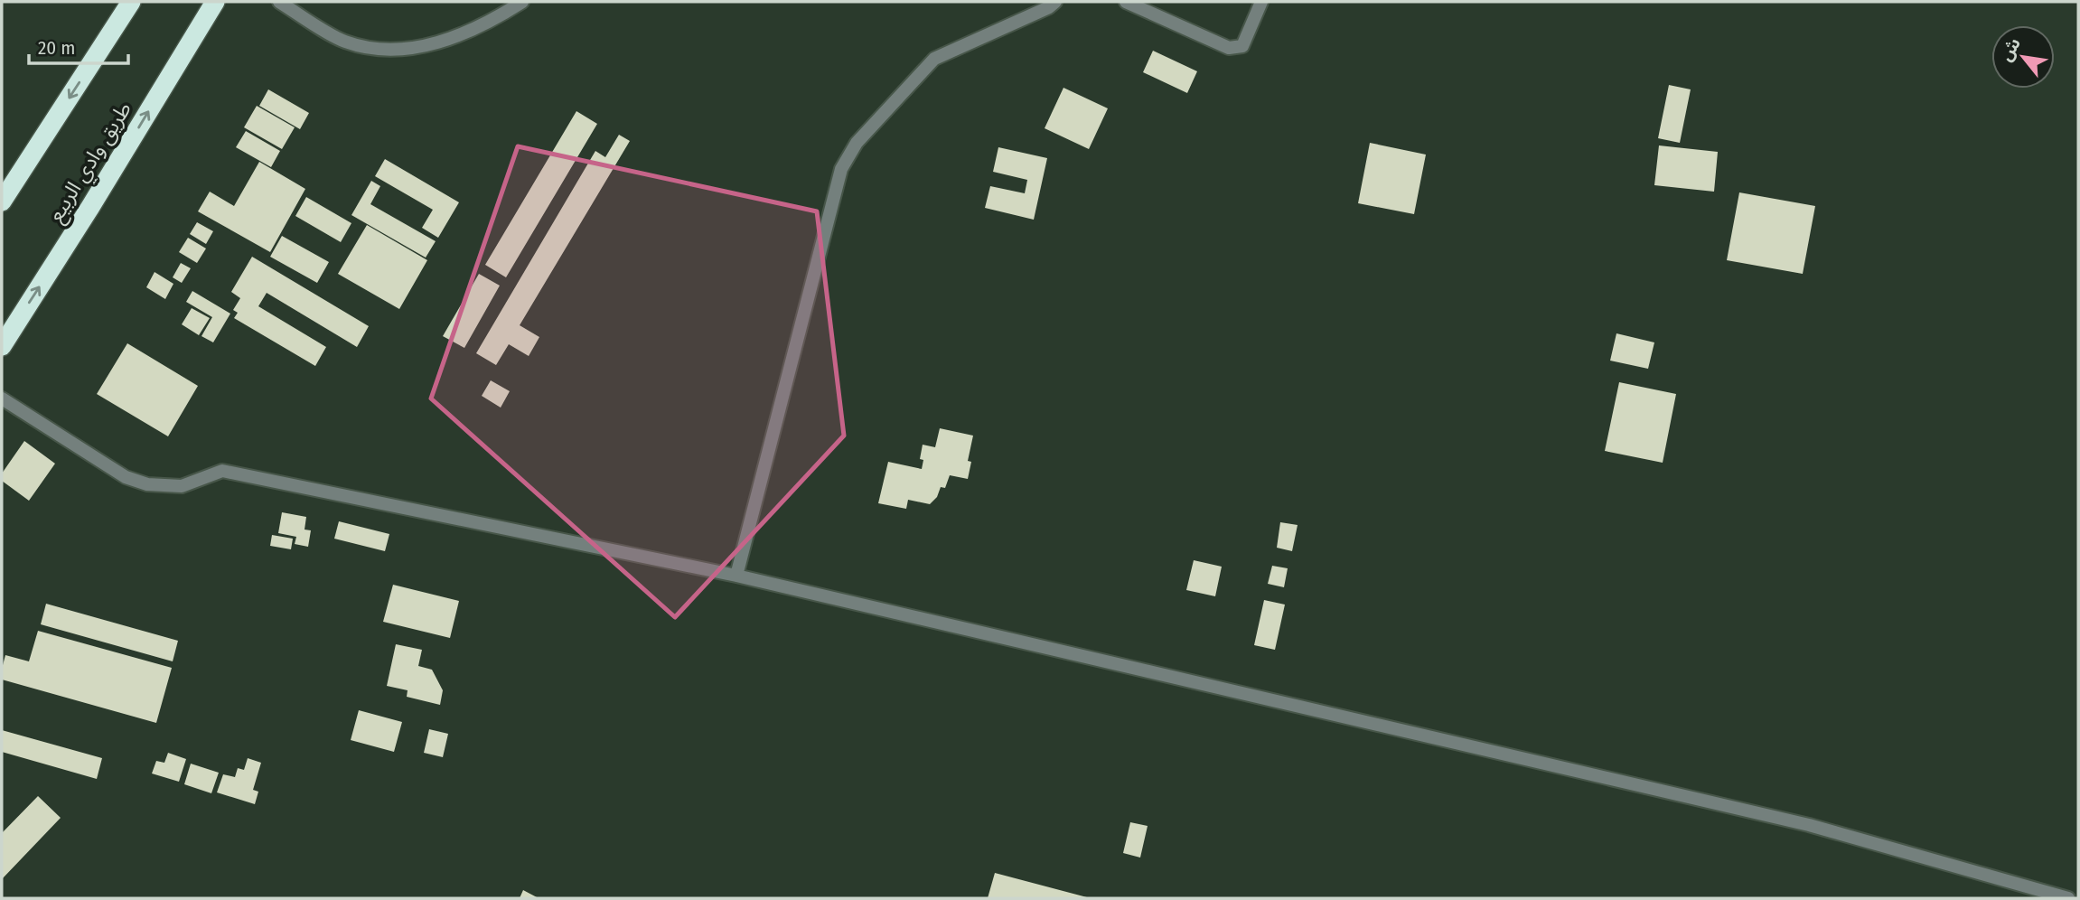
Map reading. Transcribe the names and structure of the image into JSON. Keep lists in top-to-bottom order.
{
  "streets": {
    "highway": ["طريق وادي الربيع"]
  },
  "scale_bar": "20 m",
  "north": "top left"
}
